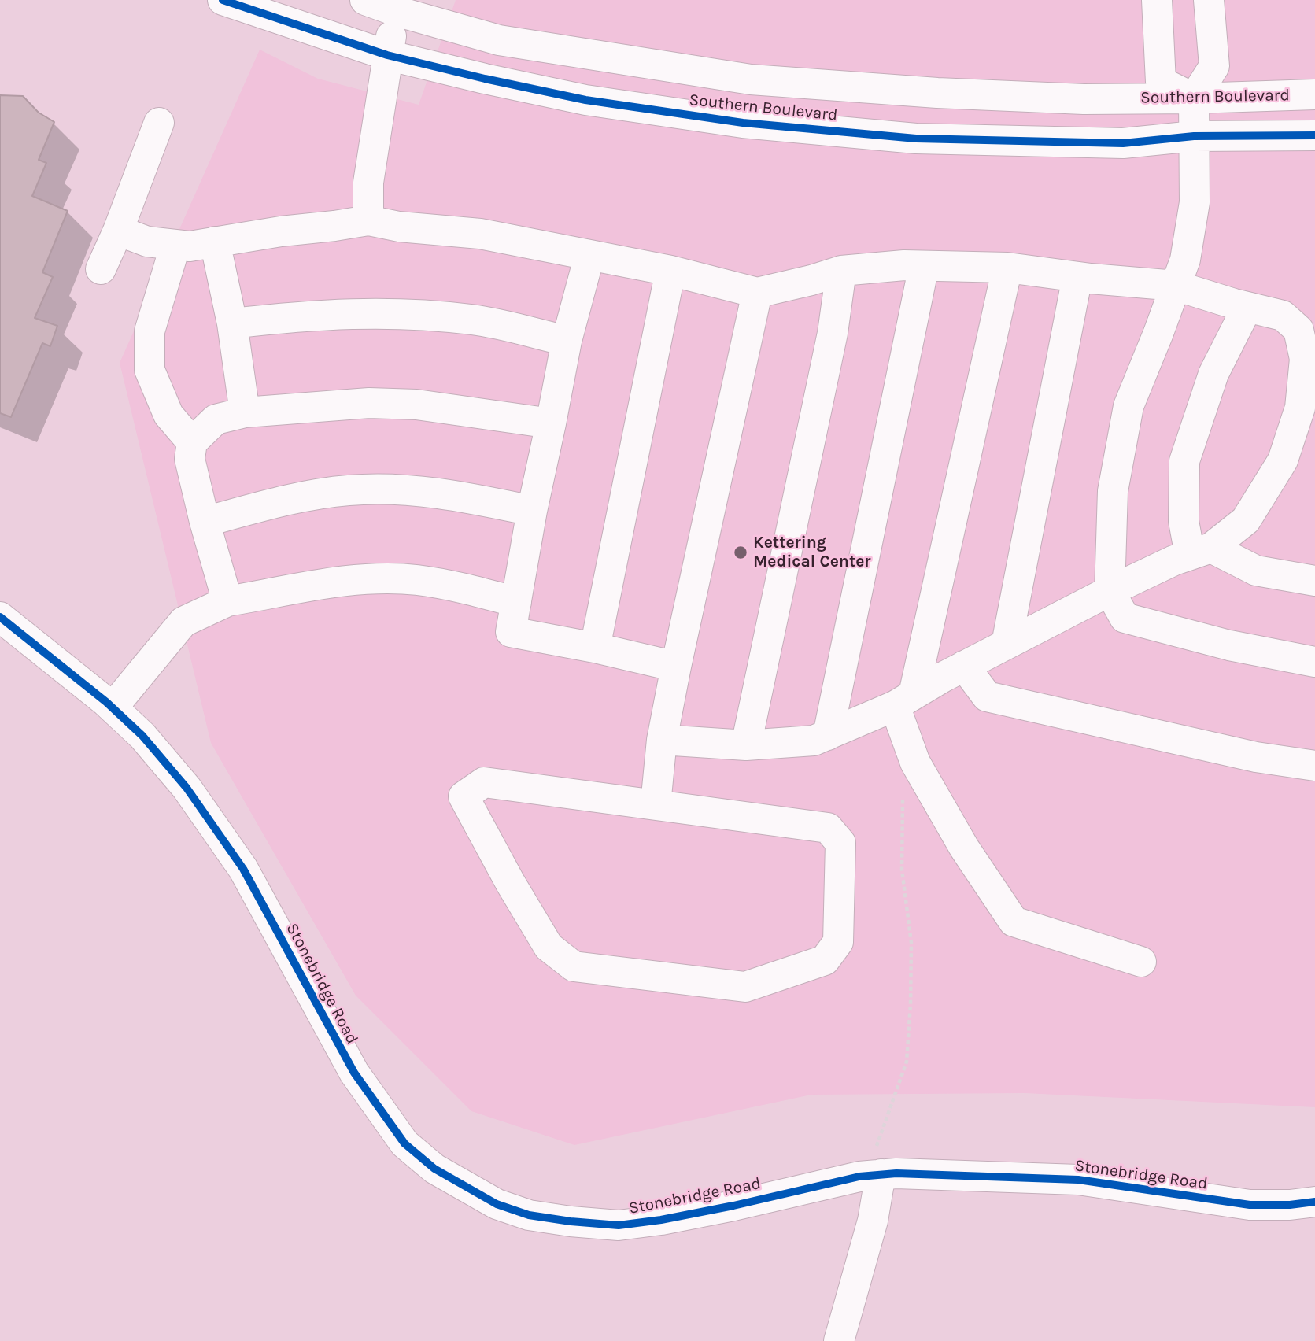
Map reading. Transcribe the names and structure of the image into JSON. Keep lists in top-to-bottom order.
{
  "streets": {
    "street": ["Southern Boulevard", "Stonebridge Road"]
  },
  "places": ["Kettering Medical Center"]
}
